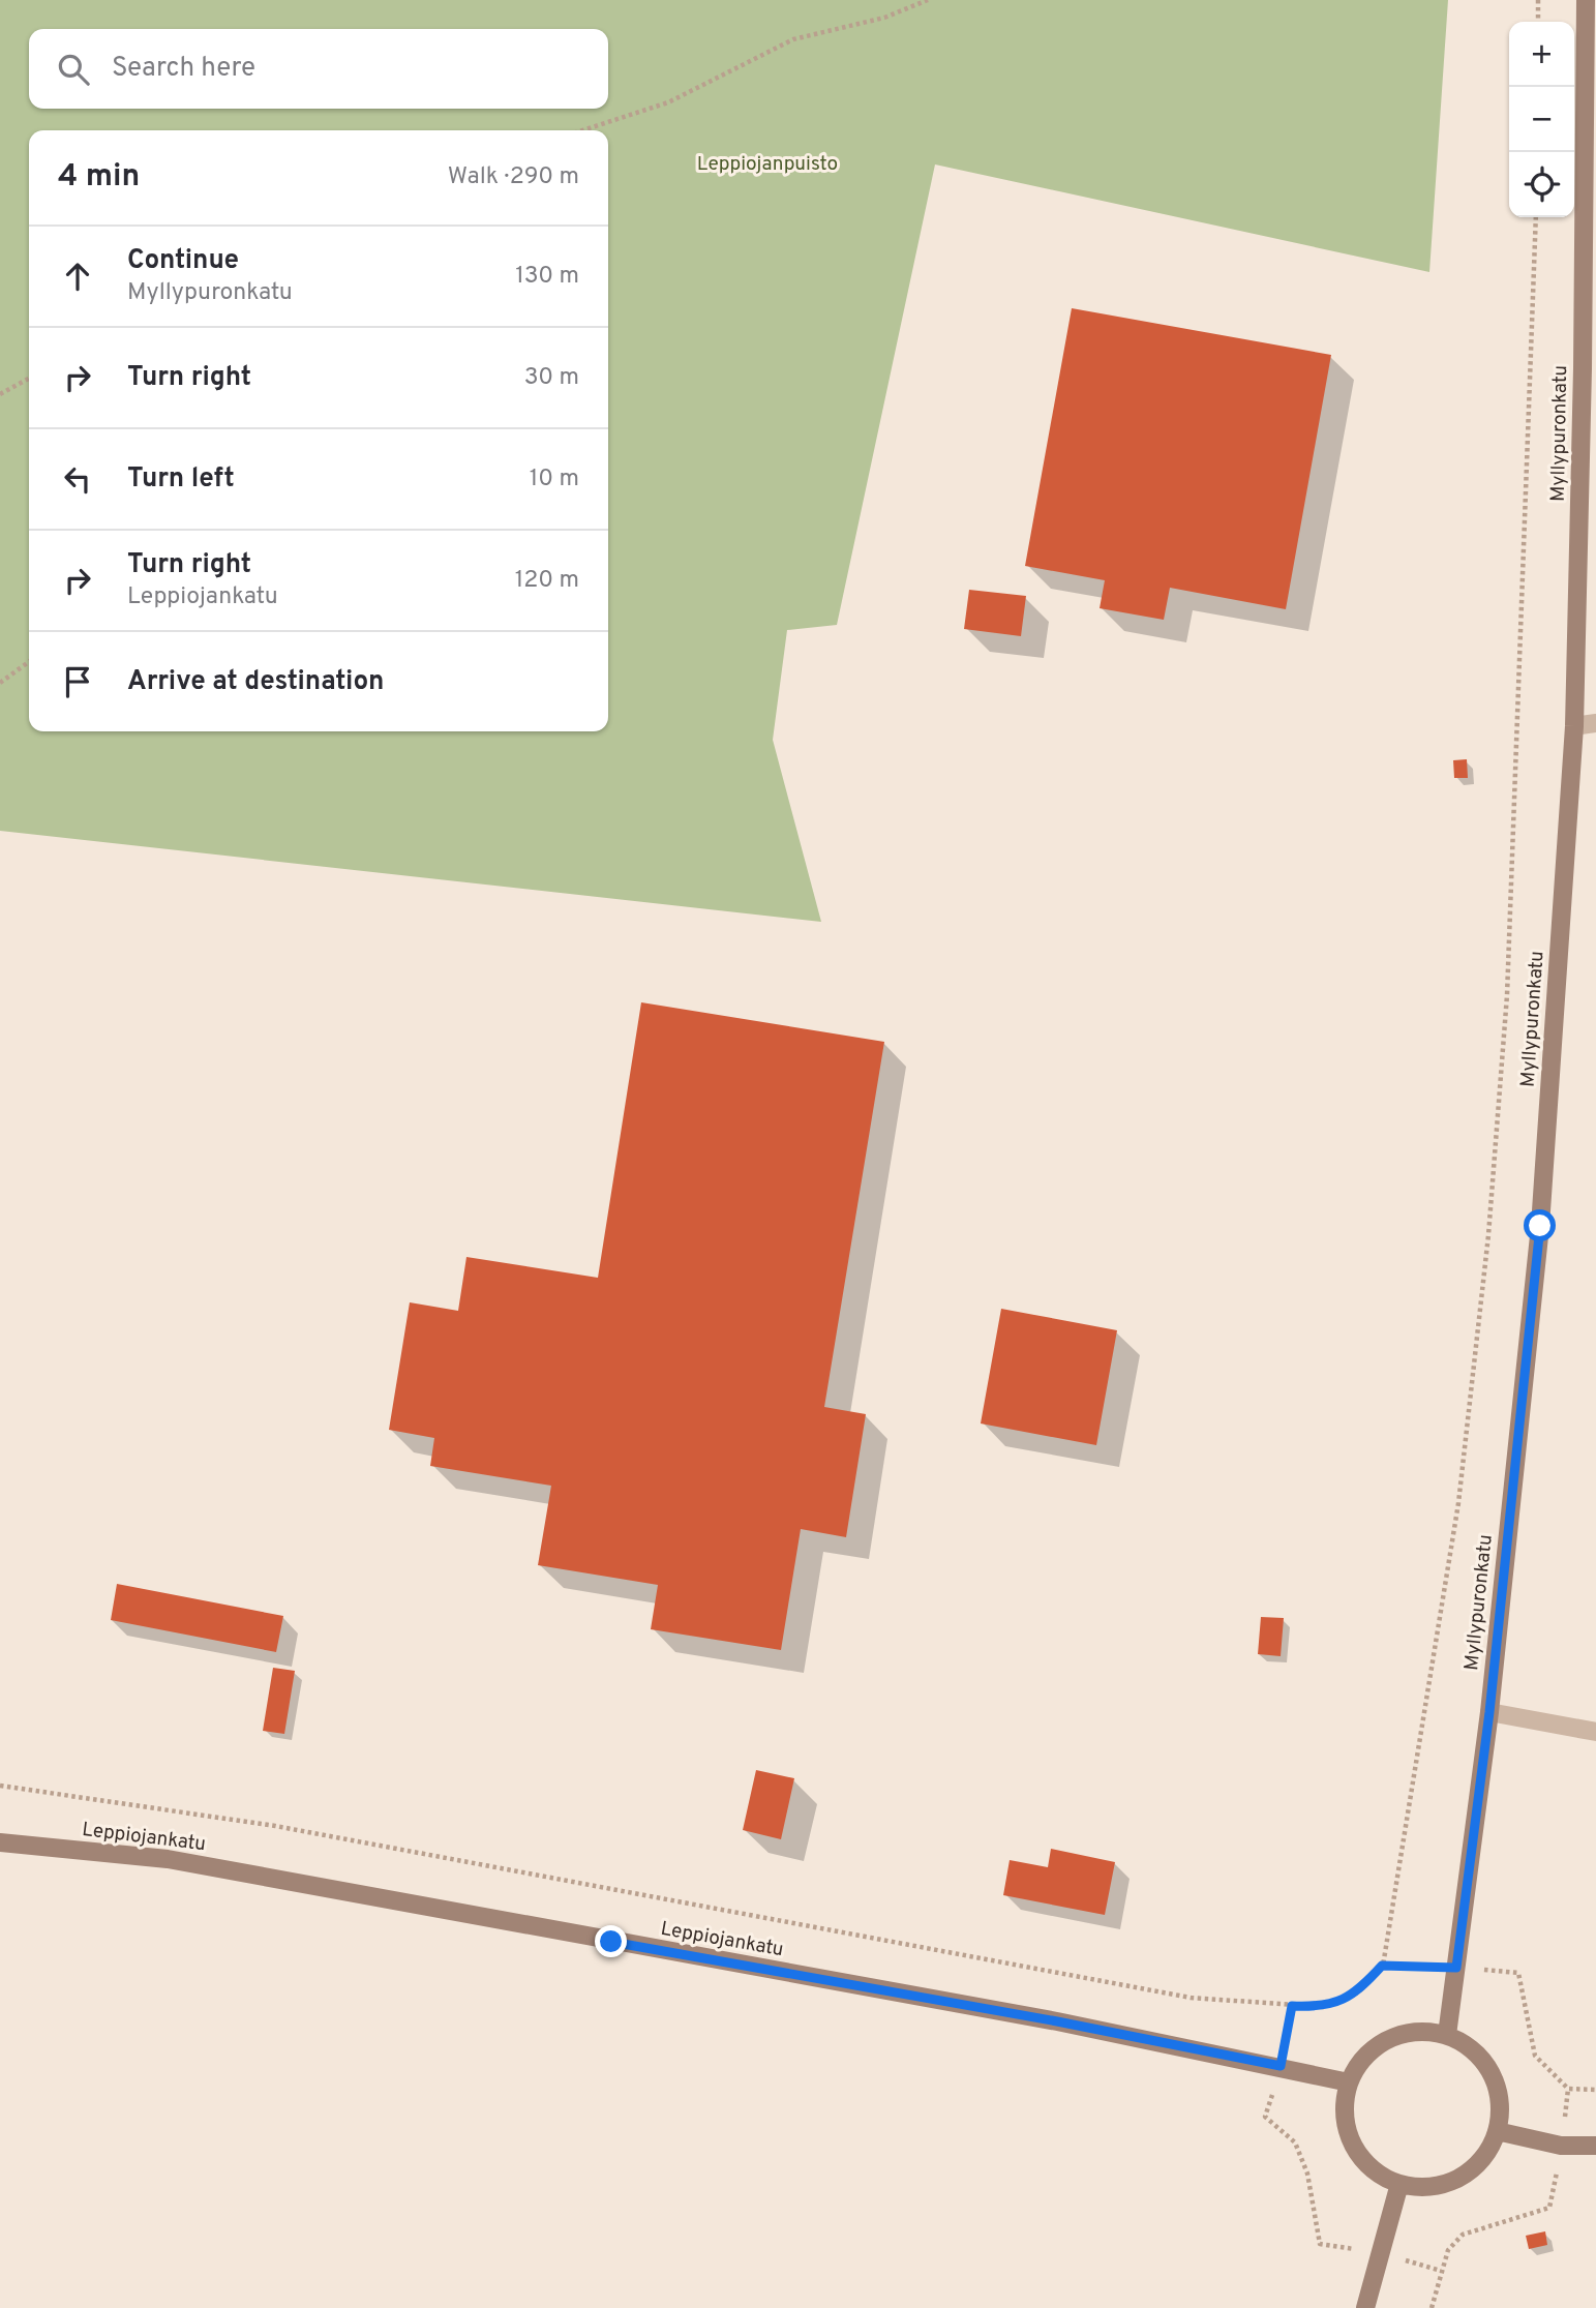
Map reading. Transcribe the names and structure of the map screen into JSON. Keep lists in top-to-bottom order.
{
  "streets": {
    "main road": ["Myllypuronkatu", "Leppiojankatu"]
  },
  "crossings": [
    ["Myllypuronkatu", "Leppiojankatu"]
  ],
  "parks": ["Leppiojanpuisto"],
  "page": {
    "map_buttons": ["+", "−"],
    "search": "Search here",
    "heading": ["4 min", "Walk · 290 m"],
    "list": [
      ["Continue", "Myllypuronkatu", "130 m"],
      ["Turn right", "30 m"],
      ["Turn left", "10 m"],
      ["Turn right", "Leppiojankatu", "120 m"],
      "Arrive at destination"
    ]
  }
}
